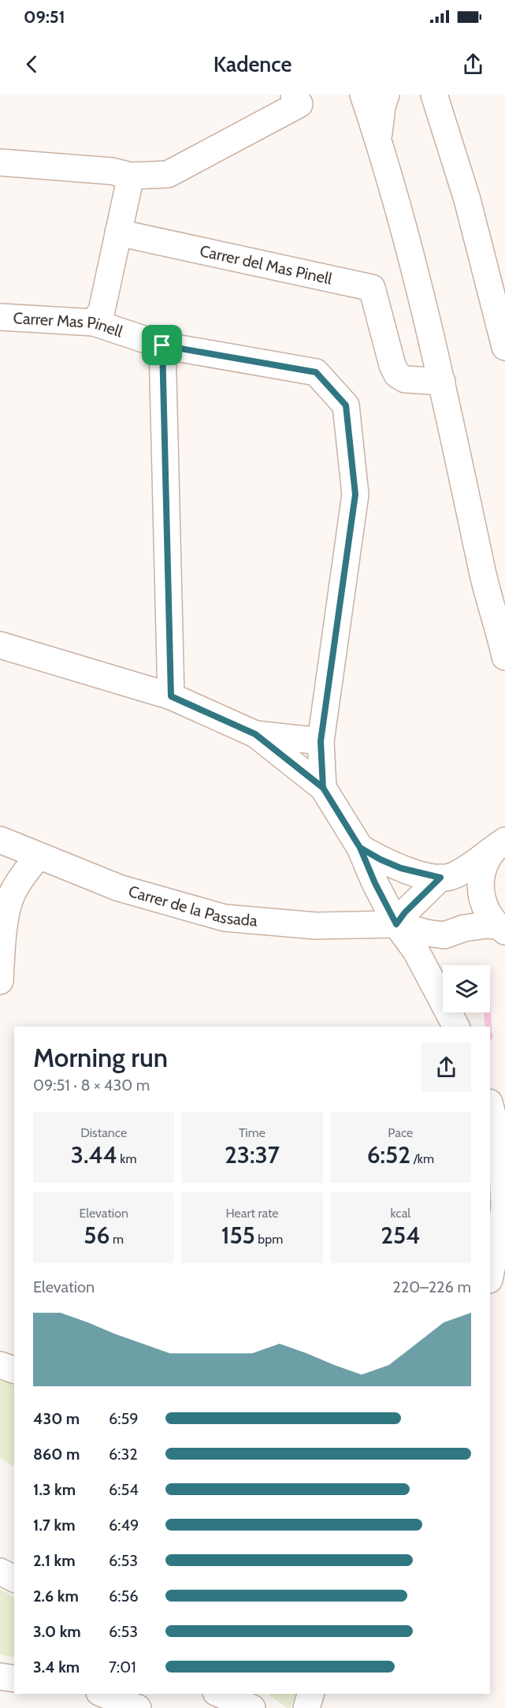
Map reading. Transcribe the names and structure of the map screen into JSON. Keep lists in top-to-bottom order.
{
  "streets": {
    "street": ["Carrer del Mas Pinell", "Carrer Mas Pinell", "Carrer de la Passada"]
  },
  "page": {
    "status": "09:51",
    "header": "Kadence",
    "heading": ["Morning run", "09:51 · 8 × 430 m"],
    "stats": [
      ["Distance", "3.44 km"],
      ["Time", "23:37"],
      ["Pace", "6:52 /km"],
      ["Elevation", "56 m"],
      ["Heart rate", "155 bpm"],
      ["kcal", "254"]
    ],
    "chart": ["Elevation", "220–226 m"],
    "list": [
      {
        "name": "430 m",
        "note": "6:59"
      },
      {
        "name": "860 m",
        "note": "6:32"
      },
      {
        "name": "1.3 km",
        "note": "6:54"
      },
      {
        "name": "1.7 km",
        "note": "6:49"
      },
      {
        "name": "2.1 km",
        "note": "6:53"
      },
      {
        "name": "2.6 km",
        "note": "6:56"
      },
      {
        "name": "3.0 km",
        "note": "6:53"
      },
      {
        "name": "3.4 km",
        "note": "7:01"
      }
    ]
  }
}
